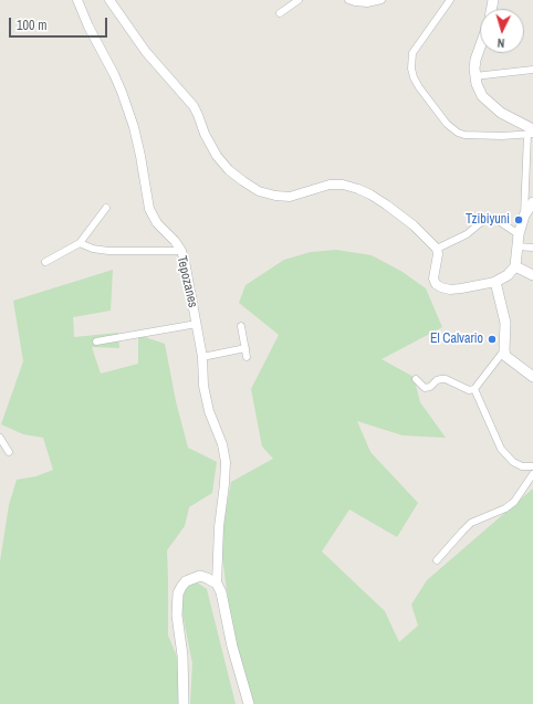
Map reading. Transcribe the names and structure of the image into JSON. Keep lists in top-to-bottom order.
{
  "streets": {
    "street": ["Tepozanes"]
  },
  "places": ["Tzibiyuni", "El Calvario"],
  "scale_bar": "100 m",
  "north": "bottom"
}
